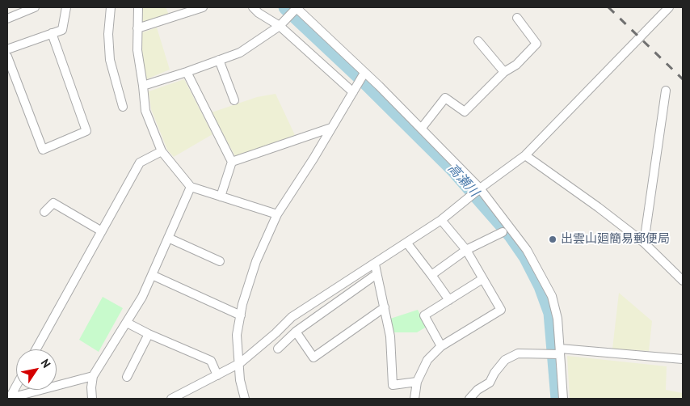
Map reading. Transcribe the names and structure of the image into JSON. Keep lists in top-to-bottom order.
{
  "water": ["高瀬川"],
  "places": ["出雲山廻簡易郵便局"],
  "north": "top right"
}
